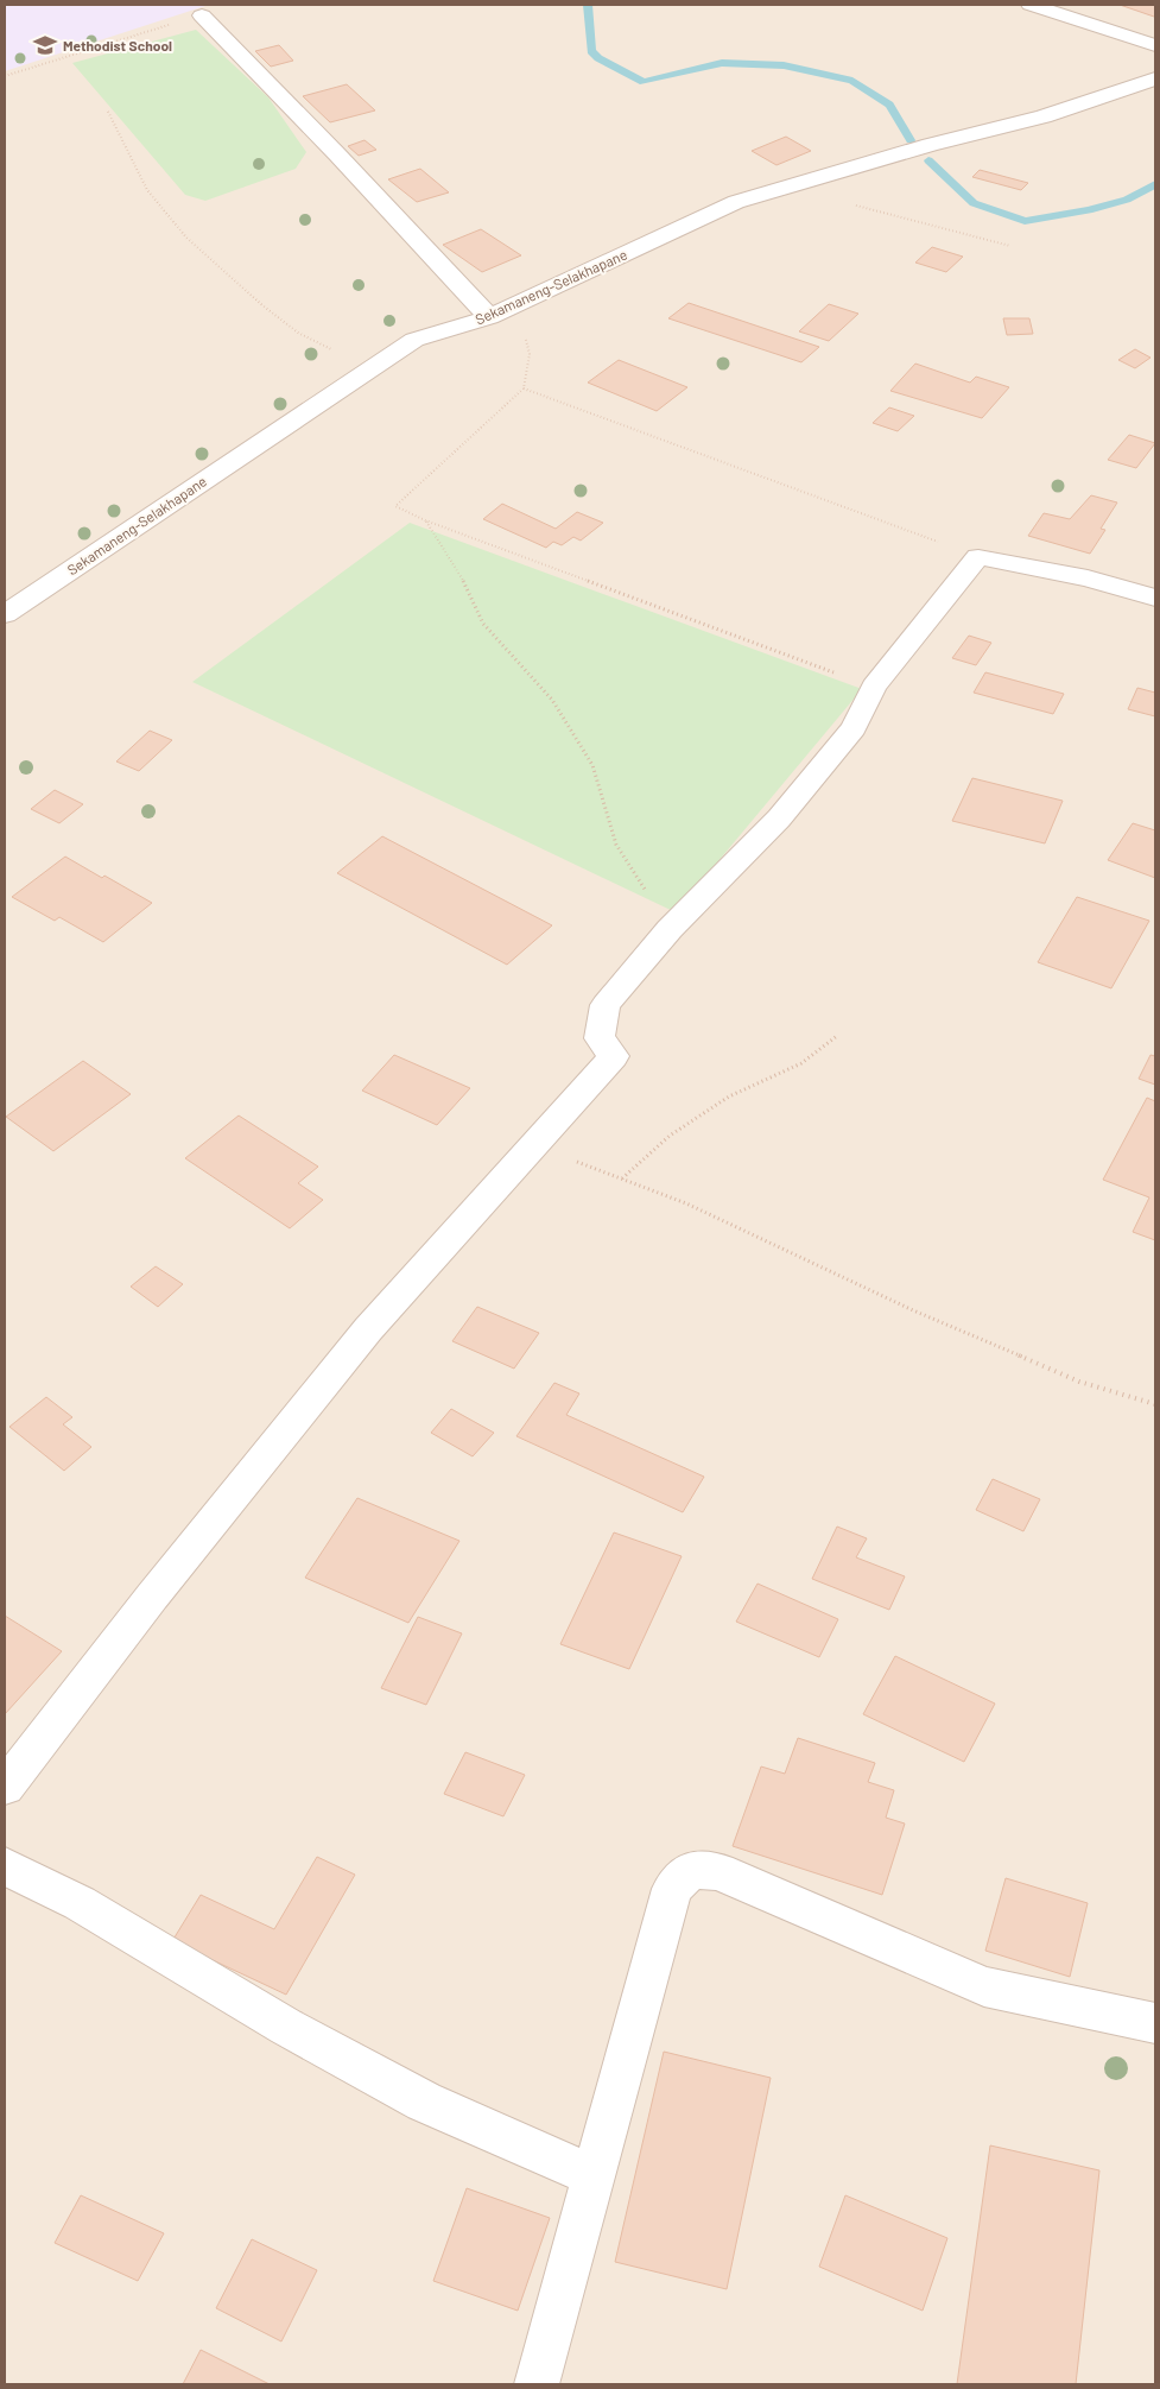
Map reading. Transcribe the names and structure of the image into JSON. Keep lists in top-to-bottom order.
{
  "streets": {
    "street": ["Sekamaneng-Selakhapane"]
  },
  "places": {
    "school or university": ["Methodist School"]
  }
}
